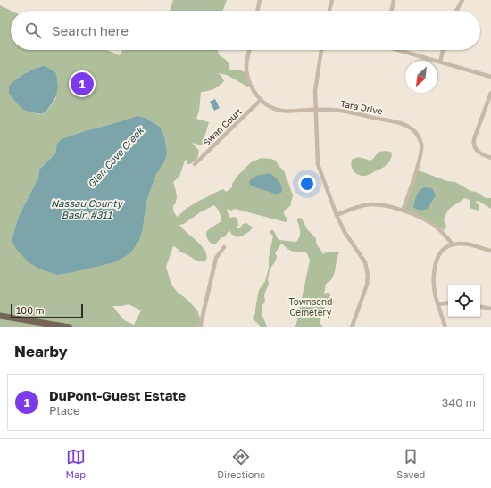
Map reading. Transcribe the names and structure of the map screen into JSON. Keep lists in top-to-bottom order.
{
  "streets": {
    "street": ["Tara Drive", "Swan Court"]
  },
  "crossings": [
    ["Tara Drive", "Swan Court"]
  ],
  "water": ["Glen Cove Creek", "Nassau County Basin #311"],
  "parks": ["Townsend Cemetery"],
  "scale_bar": "100 m",
  "north": "bottom left",
  "page": {
    "search": "Search here",
    "pins": "1",
    "scale": "100 m",
    "heading": "Nearby",
    "list": [
      {
        "mark": "1",
        "name": "DuPont-Guest Estate",
        "note": "Place",
        "value": "340 m"
      }
    ],
    "nav": ["Map", "Directions", "Saved"]
  }
}
